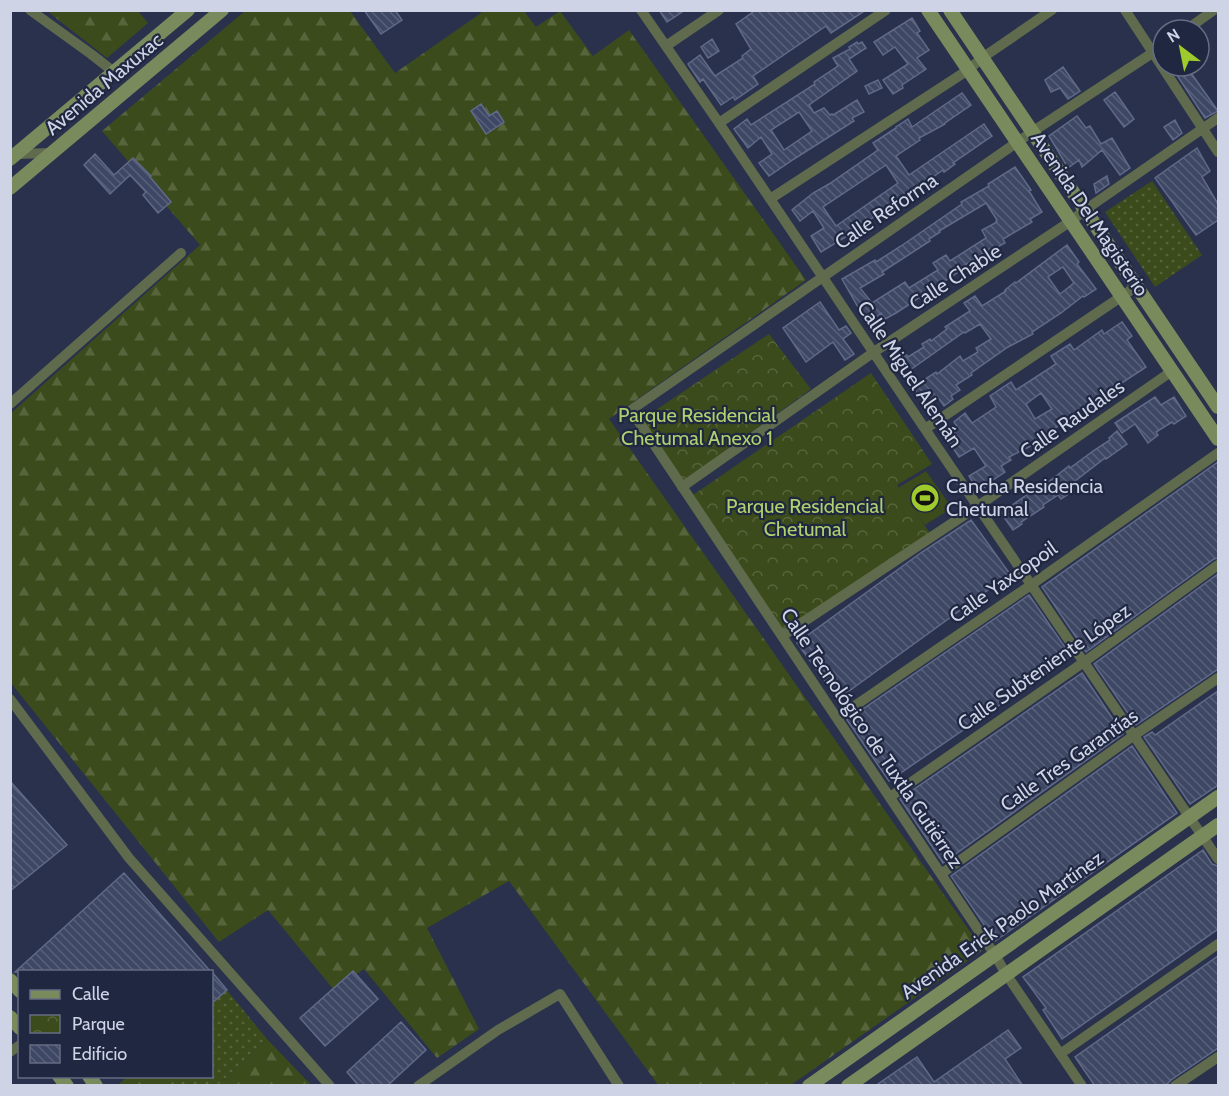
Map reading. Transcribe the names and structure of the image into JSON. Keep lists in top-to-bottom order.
{
  "streets": {
    "main road": ["Avenida Maxuxac", "Avenida Del Magisterio", "Avenida Erick Paolo Martínez"],
    "street": [
      "Calle Reforma",
      "Calle Chable",
      "Calle Miguel Alemán",
      "Calle Raudales",
      "Calle Yaxcopoil",
      "Calle Subteniente López",
      "Calle Tecnológico de Tuxtla Gutiérrez",
      "Calle Tres Garantías"
    ]
  },
  "crossings": [
    ["Calle Reforma", "Avenida Del Magisterio"],
    ["Calle Reforma", "Calle Miguel Alemán"],
    ["Calle Reforma", "Calle Tecnológico de Tuxtla Gutiérrez"],
    ["Avenida Del Magisterio", "Calle Chable"],
    ["Avenida Del Magisterio", "Calle Raudales"],
    ["Calle Chable", "Calle Miguel Alemán"],
    ["Calle Chable", "Calle Tecnológico de Tuxtla Gutiérrez"],
    ["Calle Miguel Alemán", "Calle Raudales"],
    ["Calle Miguel Alemán", "Calle Yaxcopoil"],
    ["Calle Miguel Alemán", "Calle Subteniente López"],
    ["Calle Miguel Alemán", "Calle Tres Garantías"],
    ["Calle Miguel Alemán", "Avenida Erick Paolo Martínez"],
    ["Calle Raudales", "Calle Tecnológico de Tuxtla Gutiérrez"],
    ["Calle Yaxcopoil", "Calle Tecnológico de Tuxtla Gutiérrez"],
    ["Calle Subteniente López", "Calle Tecnológico de Tuxtla Gutiérrez"],
    ["Calle Tecnológico de Tuxtla Gutiérrez", "Calle Tres Garantías"],
    ["Calle Tecnológico de Tuxtla Gutiérrez", "Avenida Erick Paolo Martínez"]
  ],
  "parks": ["Parque Residencial Chetumal Anexo 1", "Parque Residencial Chetumal"],
  "places": {
    "sports": ["Cancha Residencia Chetumal"]
  },
  "legend": ["Calle", "Parque", "Edificio"],
  "north": "top left"
}
